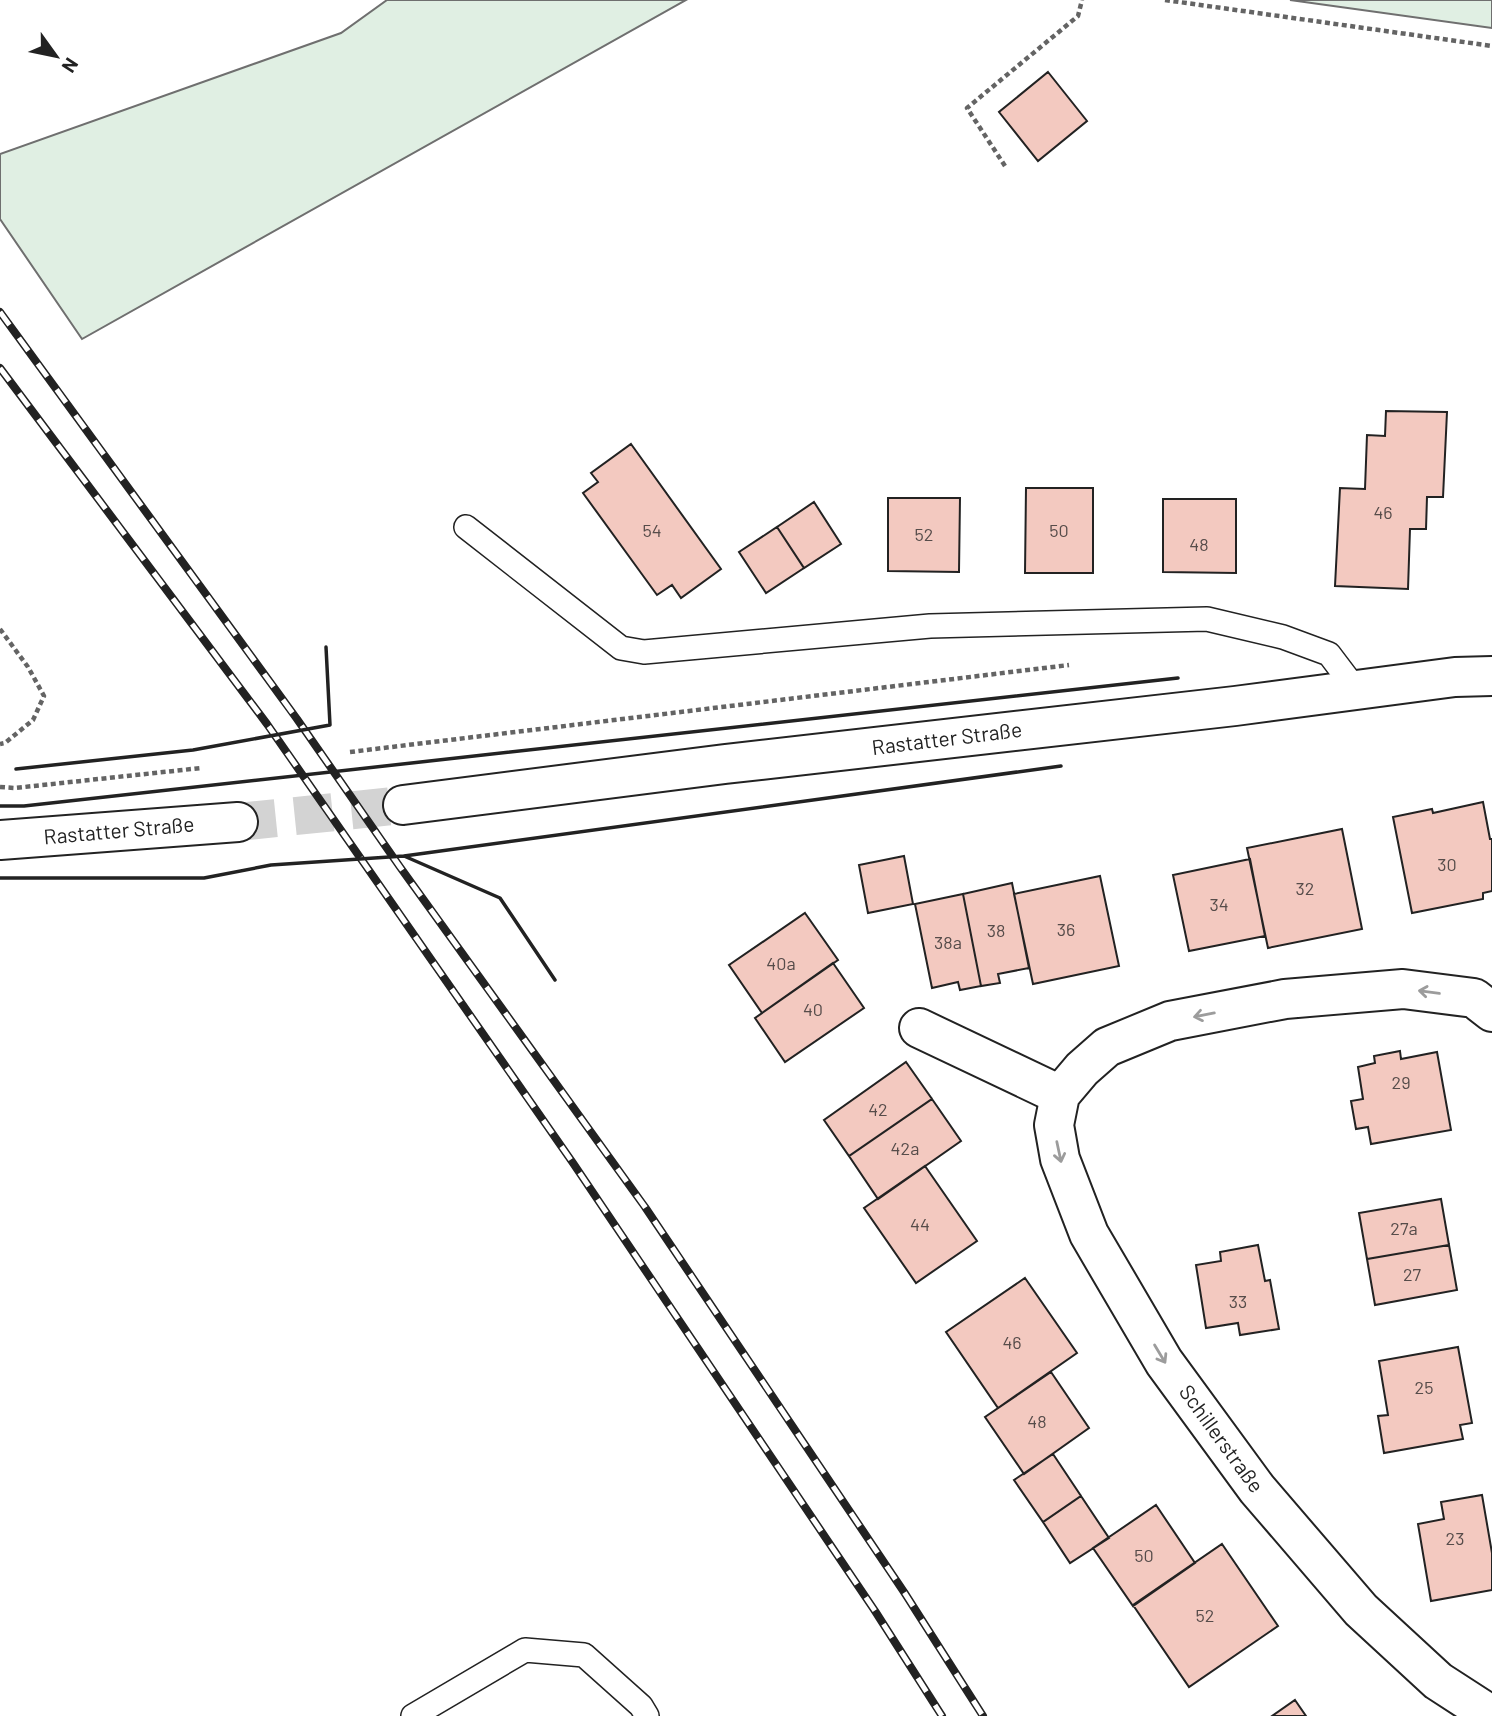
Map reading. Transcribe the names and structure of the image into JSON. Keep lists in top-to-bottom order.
{
  "streets": {
    "street": ["Rastatter Straße", "Schillerstraße"]
  },
  "one_way": ["Schillerstraße"],
  "house_numbers": [
    "46",
    "54",
    "50",
    "52",
    "48",
    "30",
    "32",
    "34",
    "36",
    "38",
    "38a",
    "40a",
    "40",
    "29",
    "42",
    "42a",
    "44",
    "27a",
    "27",
    "33",
    "46",
    "25",
    "48",
    "23",
    "50",
    "52"
  ],
  "north": "bottom right"
}
